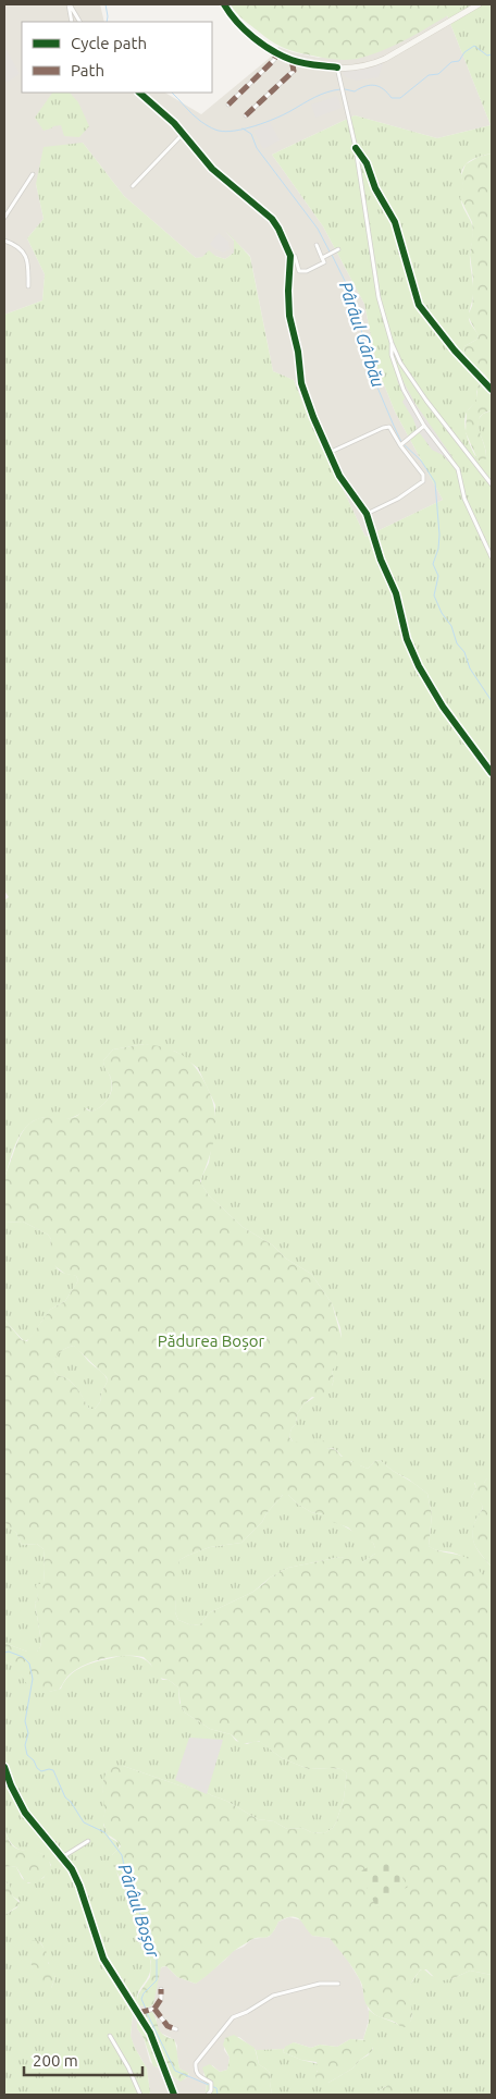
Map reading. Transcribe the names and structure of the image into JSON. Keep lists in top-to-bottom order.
{
  "water": ["Pârâul Gârbău", "Pârâul Boșor"],
  "parks": ["Pădurea Boșor"],
  "legend": ["Cycle path", "Path"],
  "scale_bar": "200 m"
}
